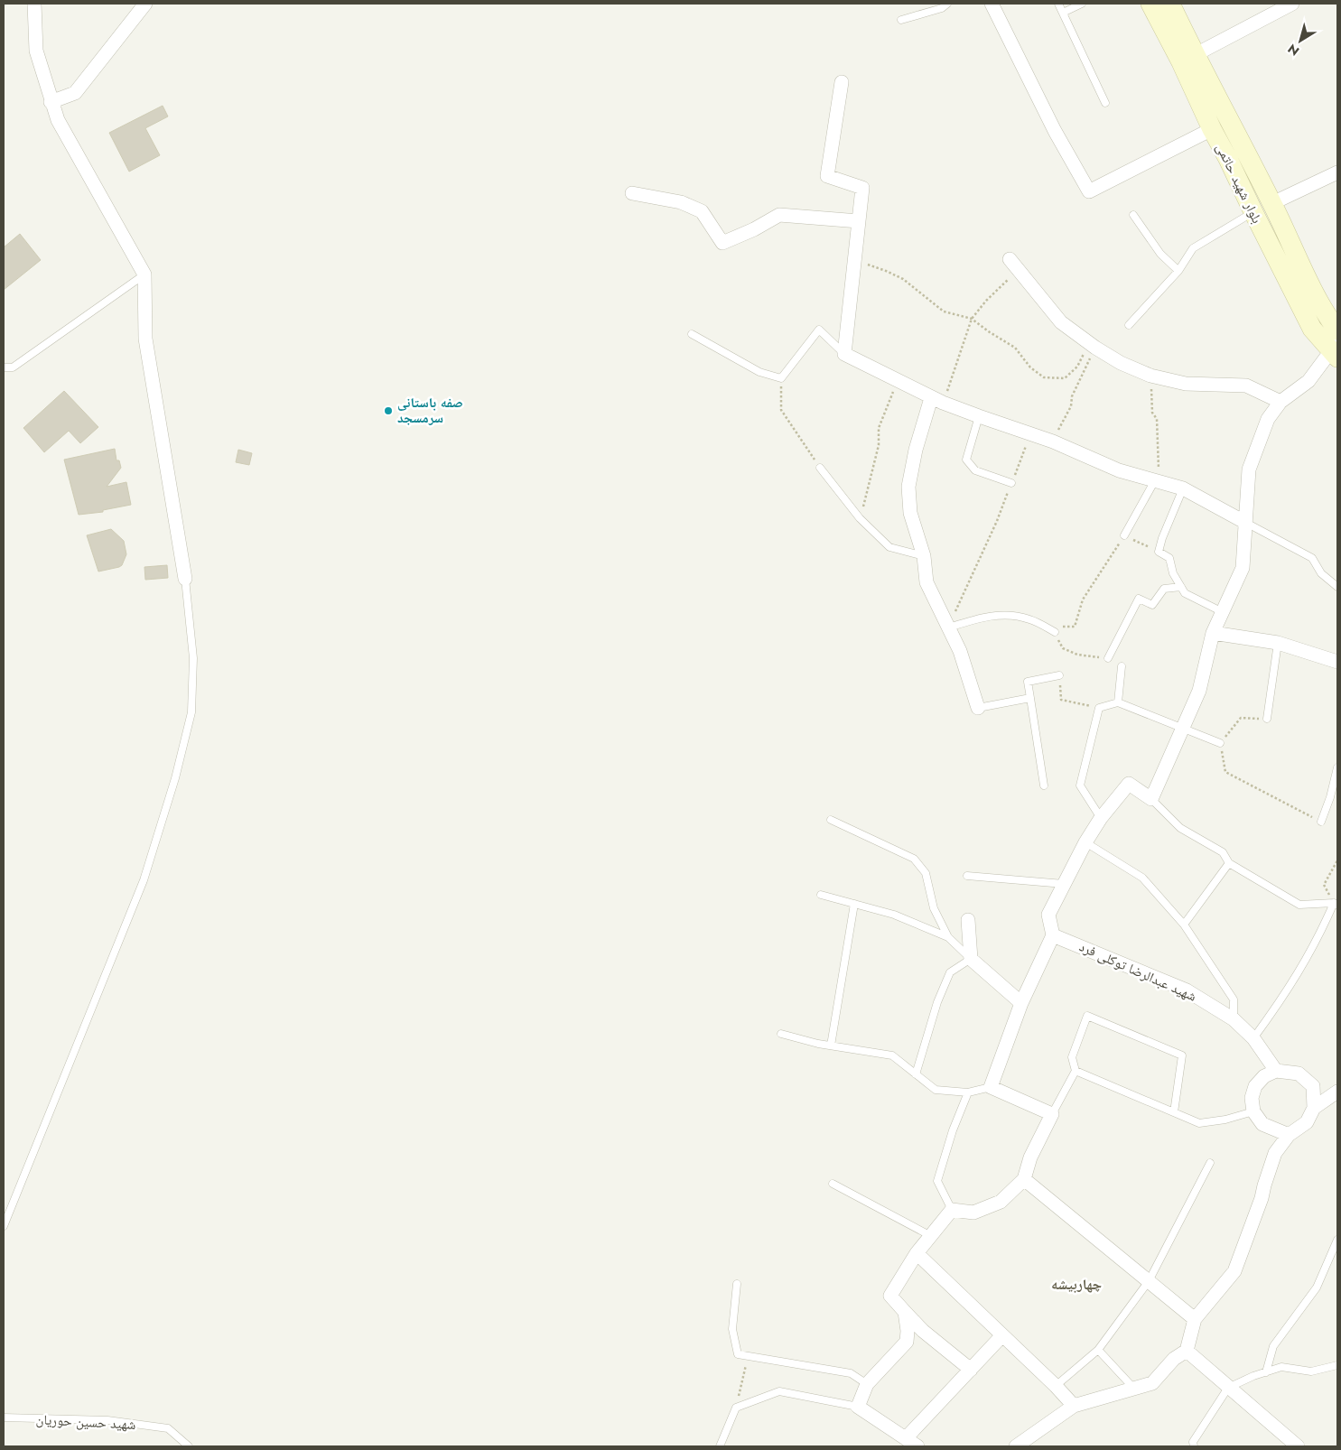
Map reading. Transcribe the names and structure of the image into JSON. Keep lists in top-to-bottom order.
{
  "streets": {
    "main road": ["بلوار شهید حاتمی"],
    "street": ["شهید عبدالرضا توکلی فرد"],
    "lane": ["شهید حسین حوریان"]
  },
  "districts": ["چهاربیشه"],
  "places": ["صفه باستانی سرمسجد"],
  "north": "bottom left"
}
